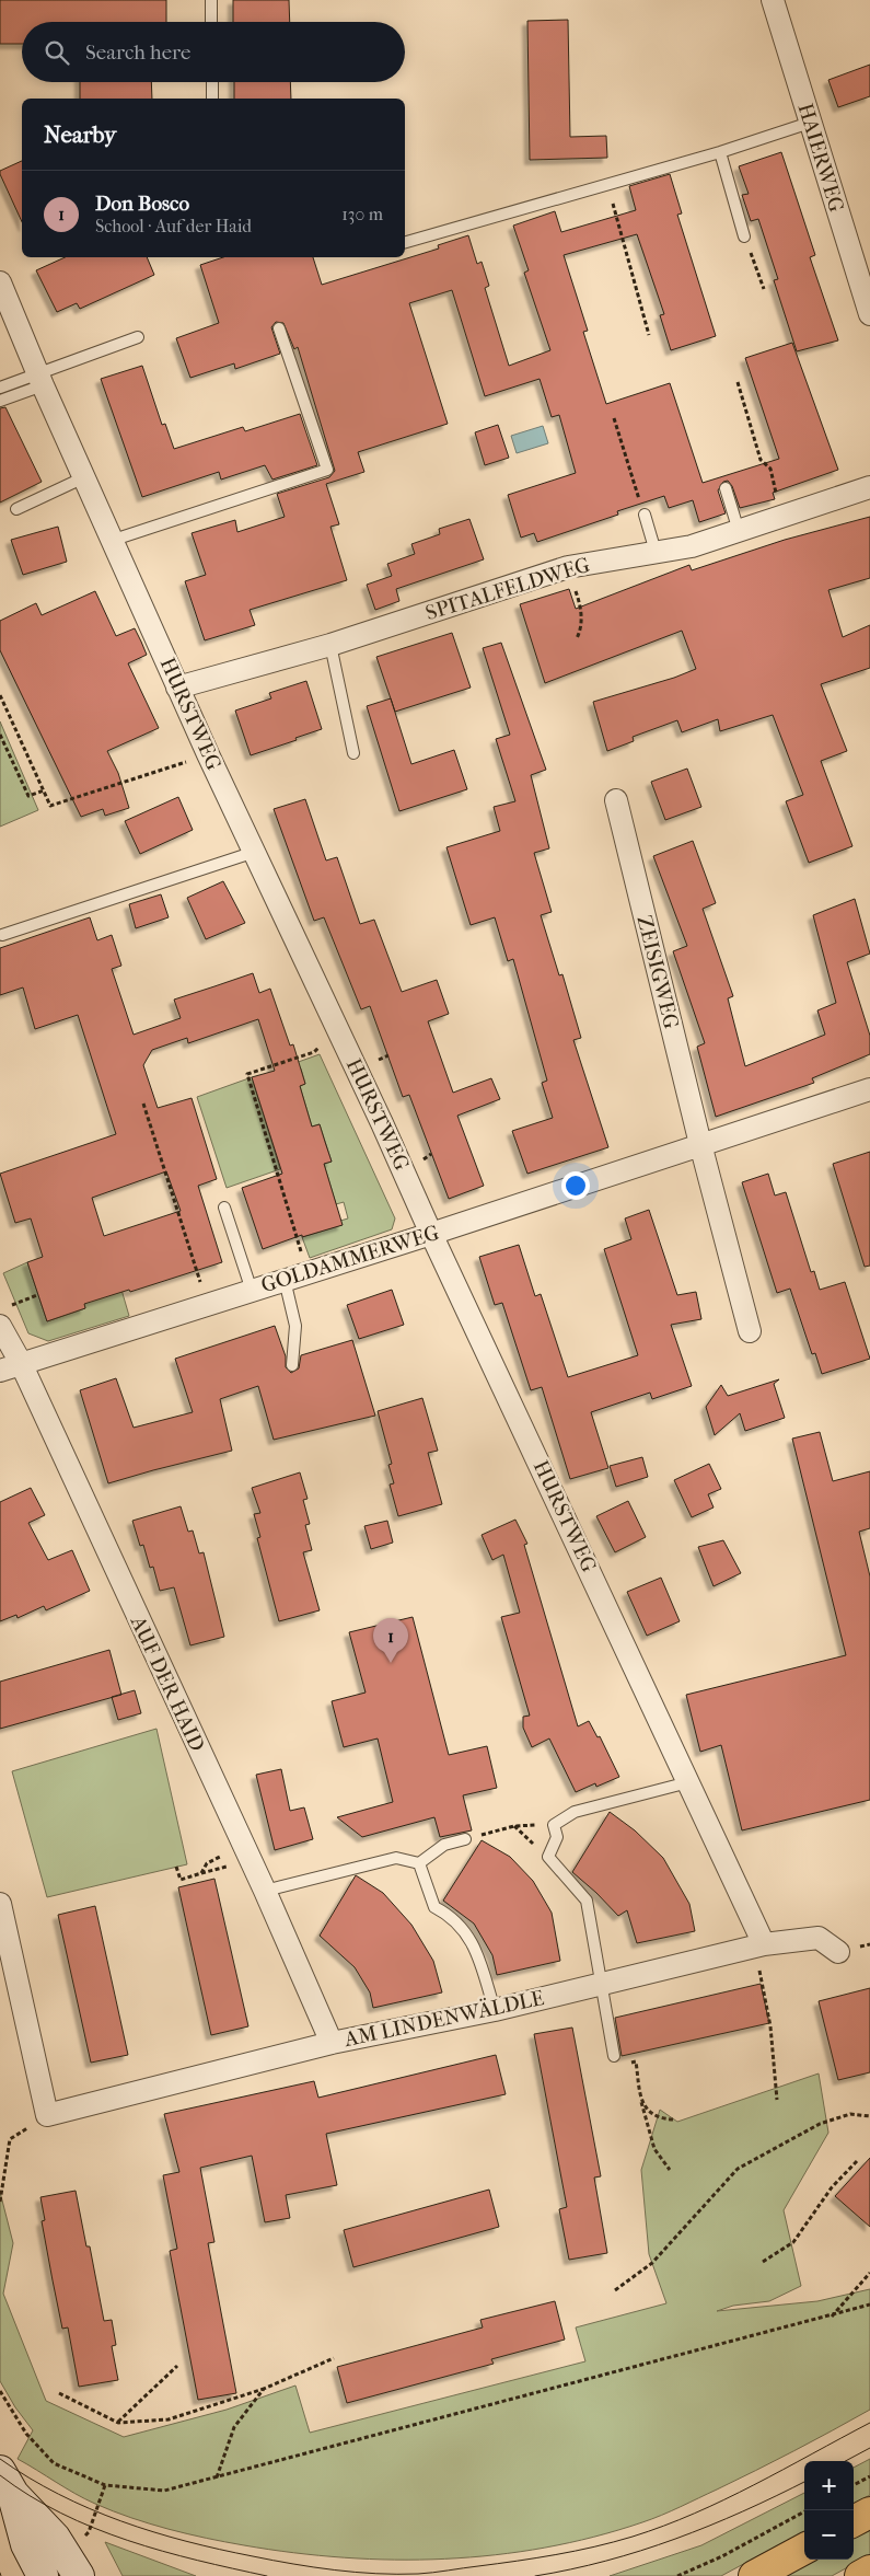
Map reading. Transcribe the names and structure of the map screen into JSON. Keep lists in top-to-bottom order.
{
  "streets": {
    "street": [
      "HAIERWEG",
      "SPITALFELDWEG",
      "HURSTWEG",
      "ZEISIGWEG",
      "GOLDAMMERWEG",
      "AUF DER HAID",
      "AM LINDENWÄLDLE"
    ]
  },
  "crossings": [
    ["SPITALFELDWEG", "HURSTWEG"],
    ["HURSTWEG", "GOLDAMMERWEG"],
    ["HURSTWEG", "AM LINDENWÄLDLE"],
    ["ZEISIGWEG", "GOLDAMMERWEG"],
    ["GOLDAMMERWEG", "AUF DER HAID"],
    ["AUF DER HAID", "AM LINDENWÄLDLE"]
  ],
  "page": {
    "search": "Search here",
    "heading": "Nearby",
    "list": [
      {
        "mark": "1",
        "name": "Don Bosco",
        "note": "School · Auf der Haid",
        "value": "130 m"
      }
    ],
    "pins": "1",
    "map_buttons": ["+", "−"]
  }
}
